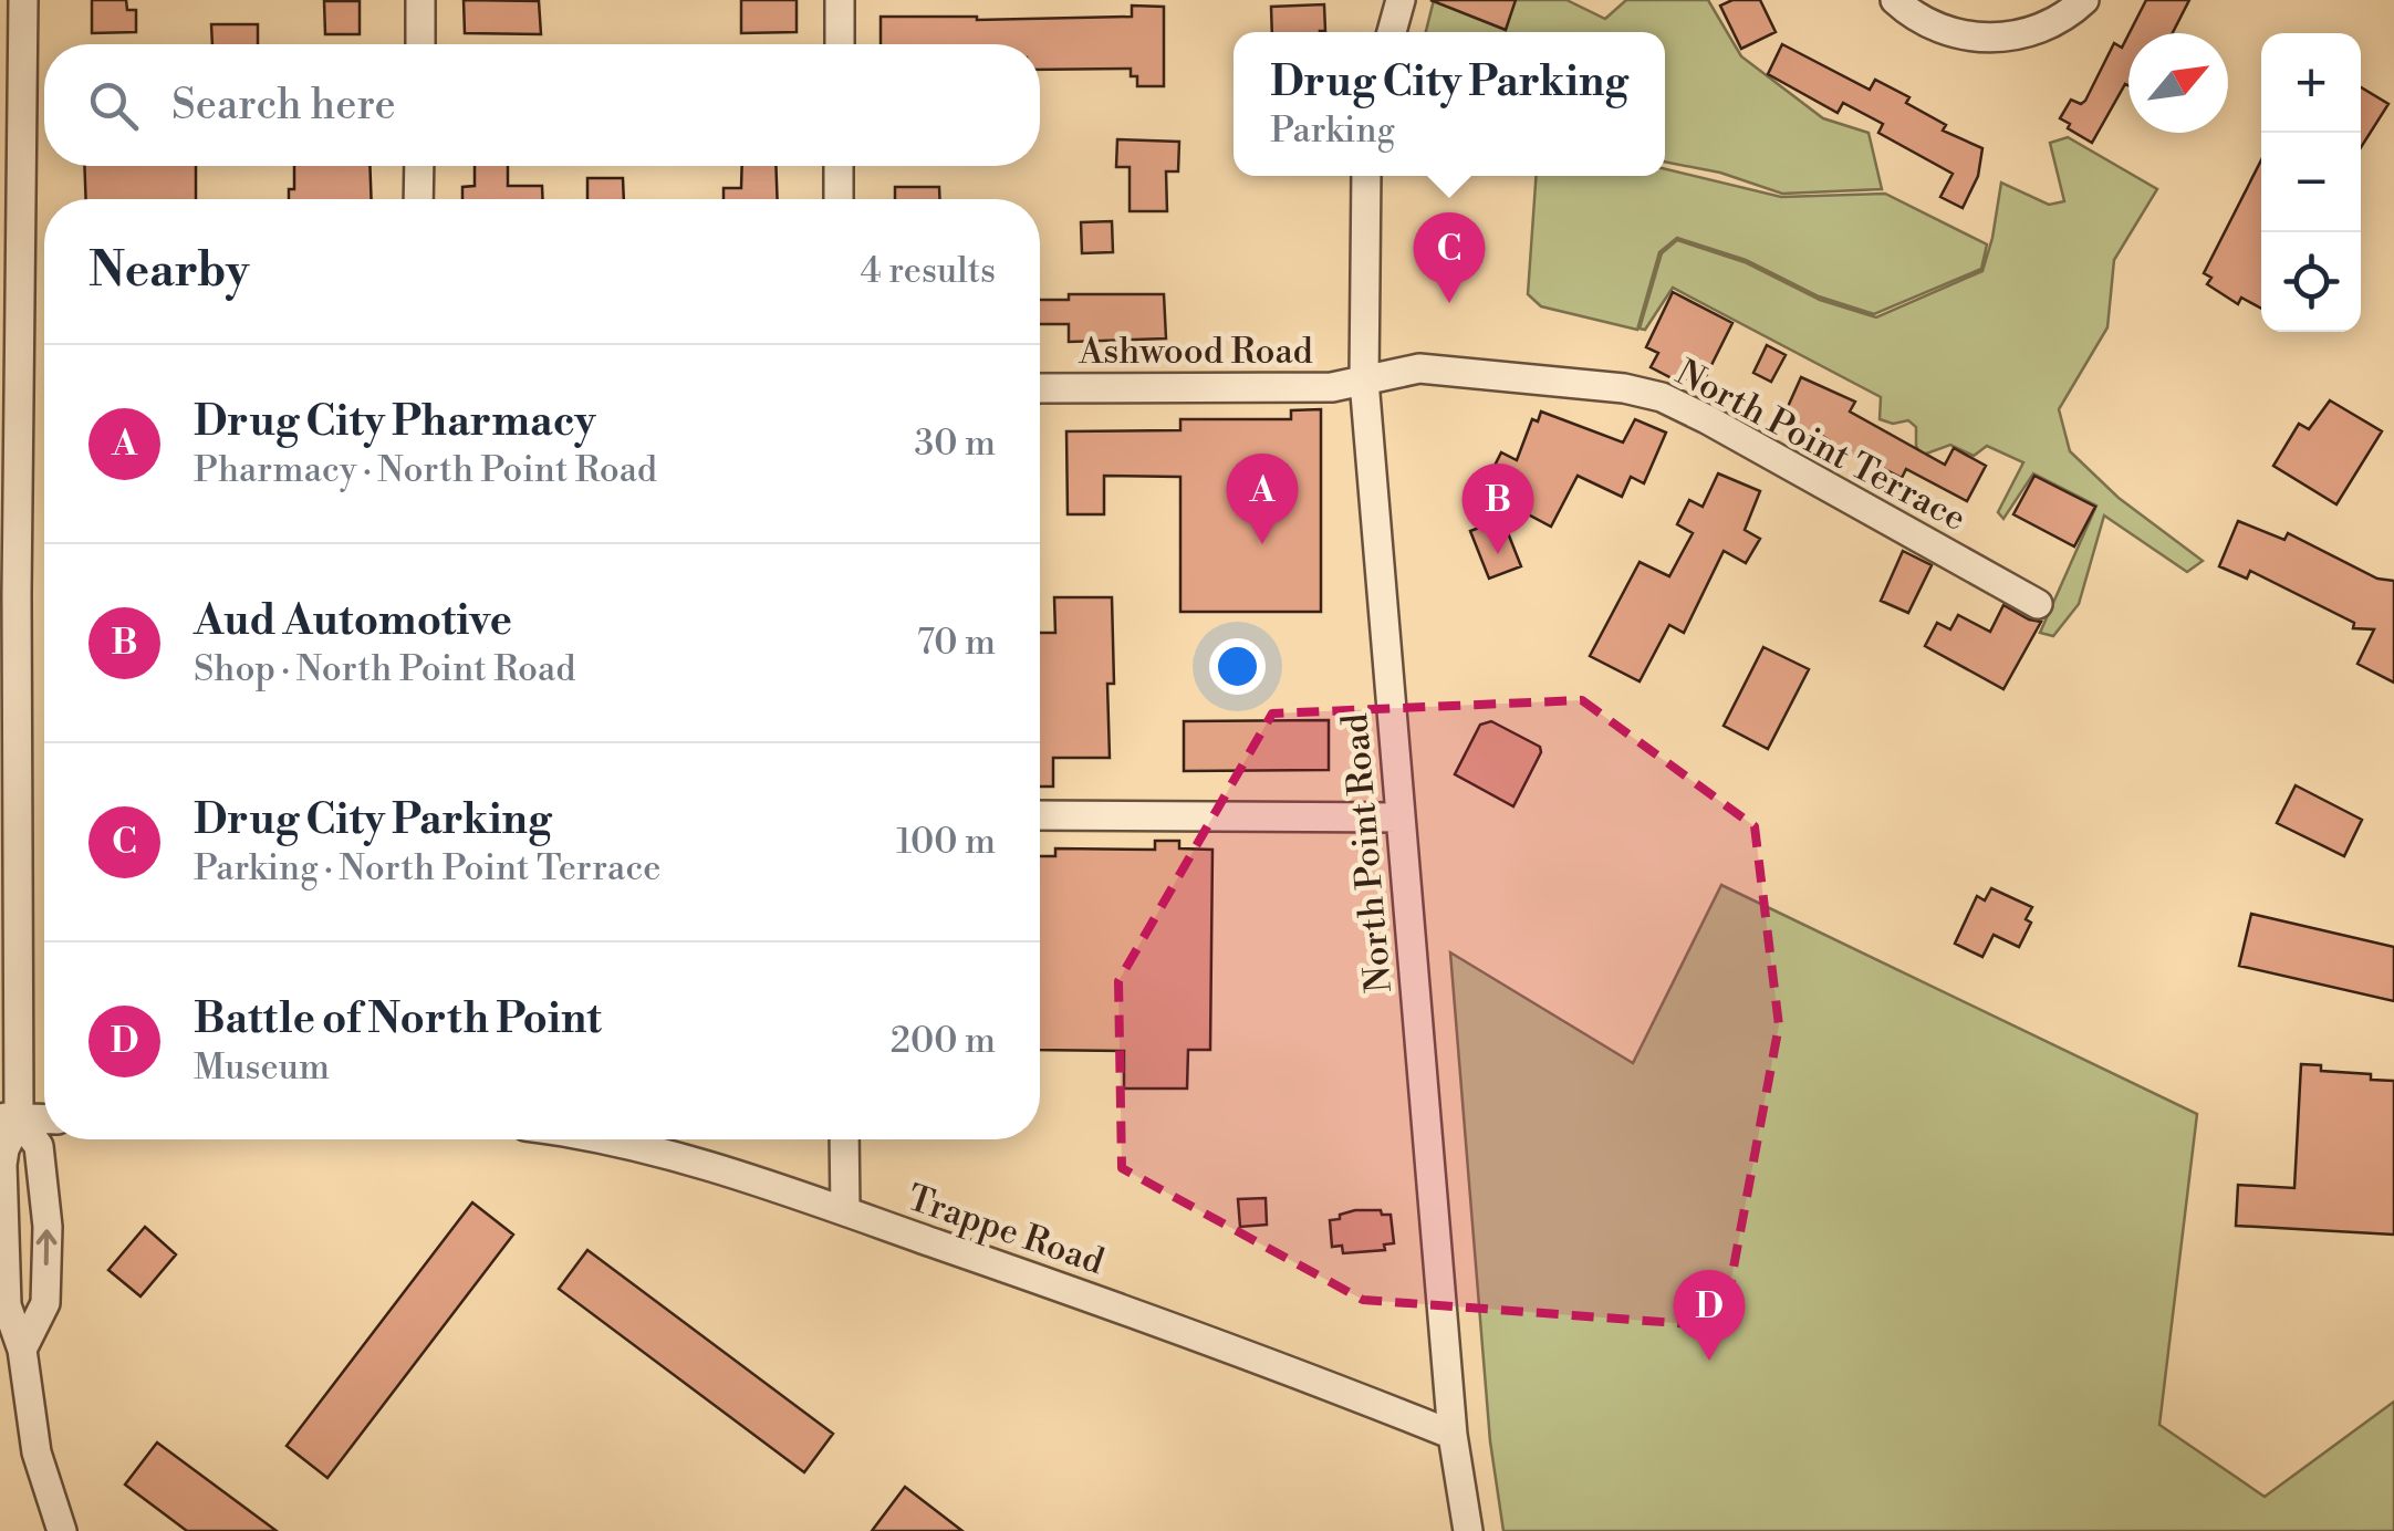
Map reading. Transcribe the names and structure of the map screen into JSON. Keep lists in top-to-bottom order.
{
  "streets": {
    "street": [
      "Ashwood Road",
      "North Point Terrace",
      "North Point Road",
      "Trappe Road"
    ]
  },
  "crossings": [
    ["Ashwood Road", "North Point Terrace"],
    ["Ashwood Road", "North Point Road"],
    ["North Point Terrace", "North Point Road"],
    ["North Point Road", "Trappe Road"]
  ],
  "north": "top right",
  "page": {
    "popup": ["Drug City Parking", "Parking"],
    "map_buttons": ["+", "−"],
    "search": "Search here",
    "heading": ["Nearby", "4 results"],
    "pins": [
      "C",
      "A",
      "B",
      "D"
    ],
    "list": [
      {
        "mark": "A",
        "name": "Drug City Pharmacy",
        "note": "Pharmacy · North Point Road",
        "value": "30 m"
      },
      {
        "mark": "B",
        "name": "Aud Automotive",
        "note": "Shop · North Point Road",
        "value": "70 m"
      },
      {
        "mark": "C",
        "name": "Drug City Parking",
        "note": "Parking · North Point Terrace",
        "value": "100 m"
      },
      {
        "mark": "D",
        "name": "Battle of North Point",
        "note": "Museum",
        "value": "200 m"
      }
    ]
  }
}
